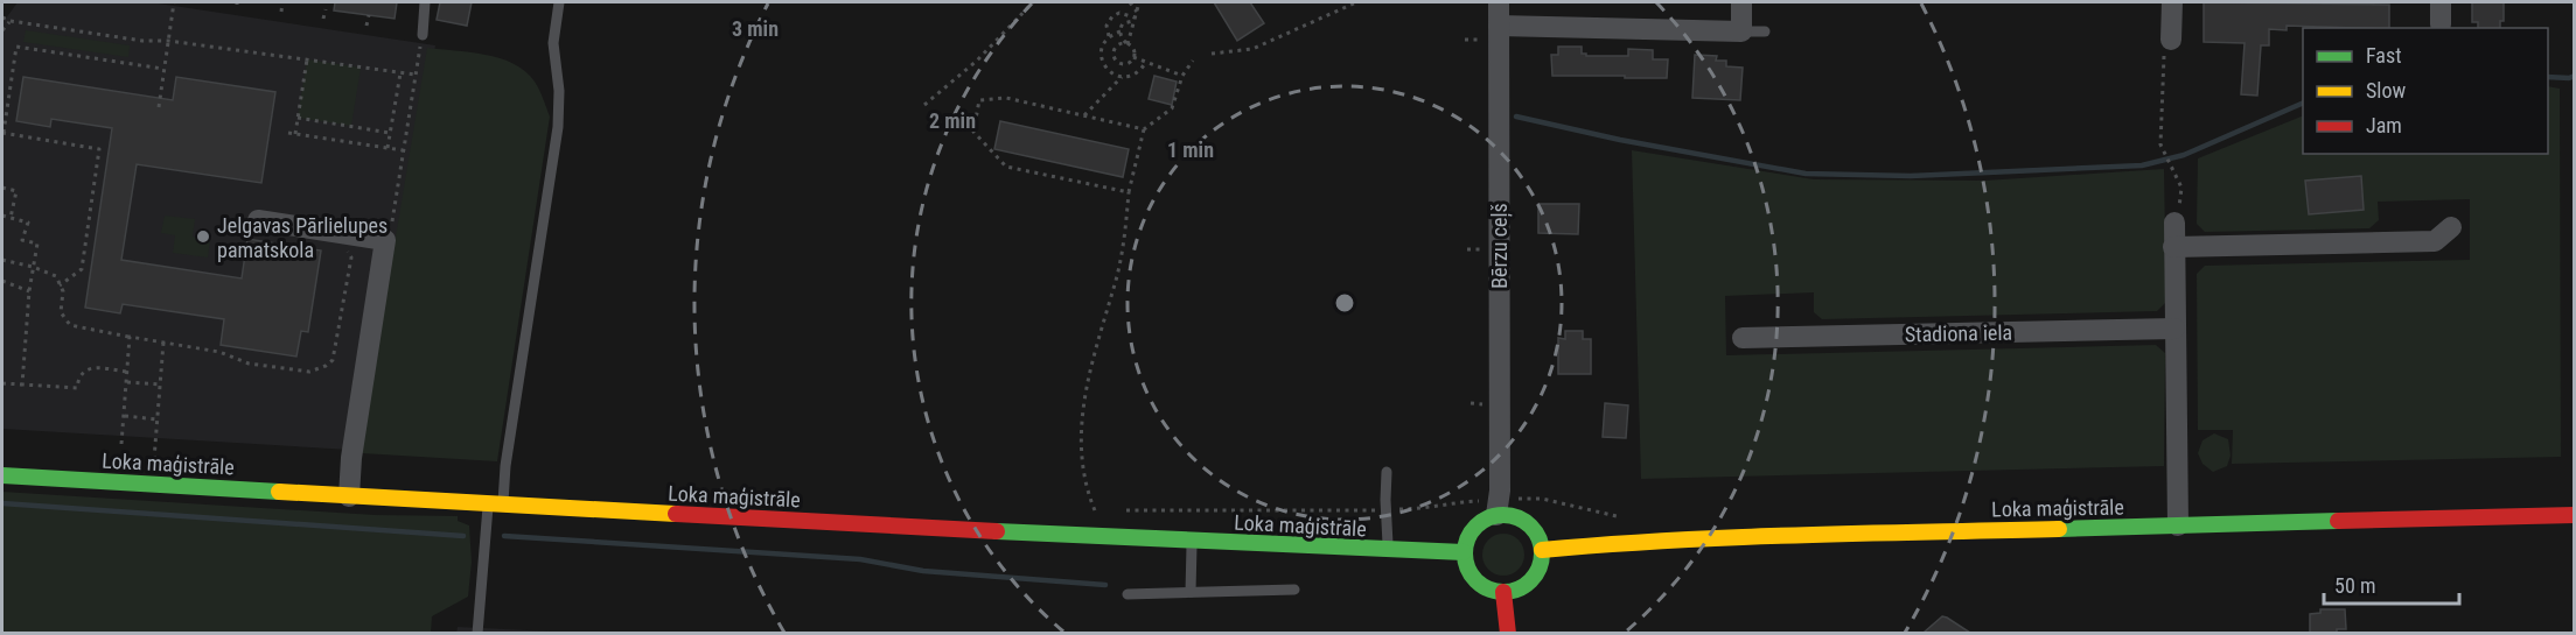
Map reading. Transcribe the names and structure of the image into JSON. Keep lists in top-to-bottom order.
{
  "streets": {
    "main road": ["Loka maģistrāle"],
    "street": ["Bērzu ceļš", "Stadiona iela"]
  },
  "crossings": [
    ["Bērzu ceļš", "Loka maģistrāle"]
  ],
  "places": ["Jelgavas Pārlielupes pamatskola"],
  "legend": ["Fast", "Slow", "Jam"],
  "scale_bar": "50 m",
  "rings": ["3 min", "2 min", "1 min"]
}
